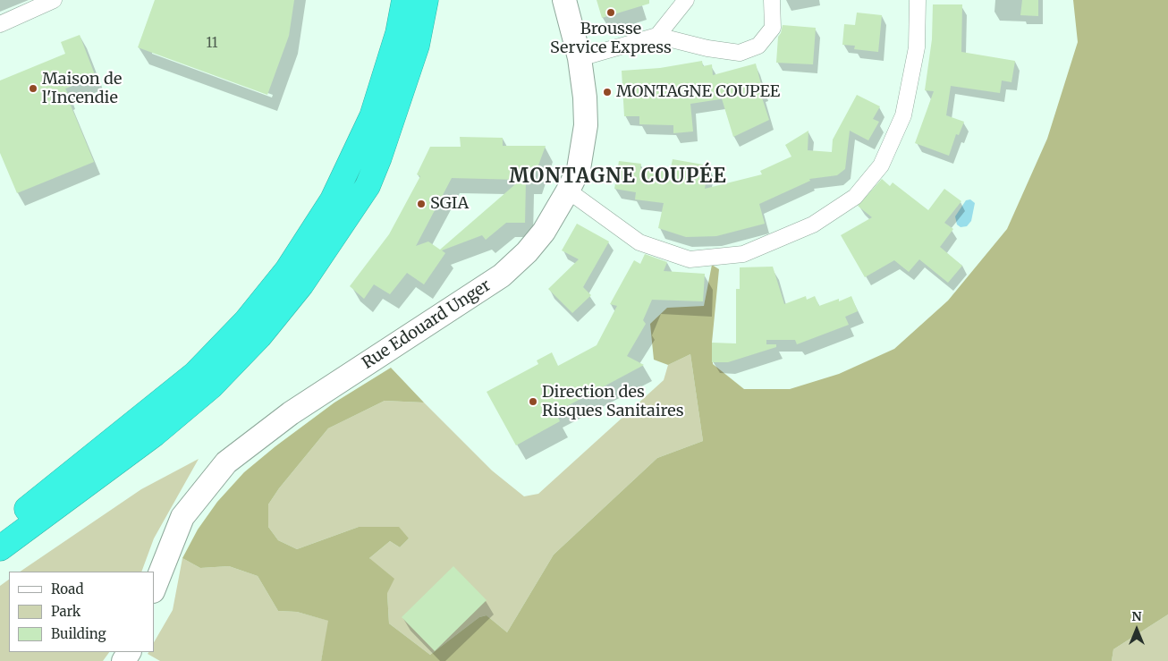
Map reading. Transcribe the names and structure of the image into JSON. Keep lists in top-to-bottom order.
{
  "streets": {
    "street": ["Rue Edouard Unger"]
  },
  "districts": ["MONTAGNE COUPÉE"],
  "places": [
    "Brousse Service Express",
    "Maison de l'Incendie",
    "MONTAGNE COUPEE",
    "SGIA",
    "Direction des Risques Sanitaires"
  ],
  "house_numbers": ["11"],
  "legend": ["Road", "Park", "Building"],
  "north": "top"
}
